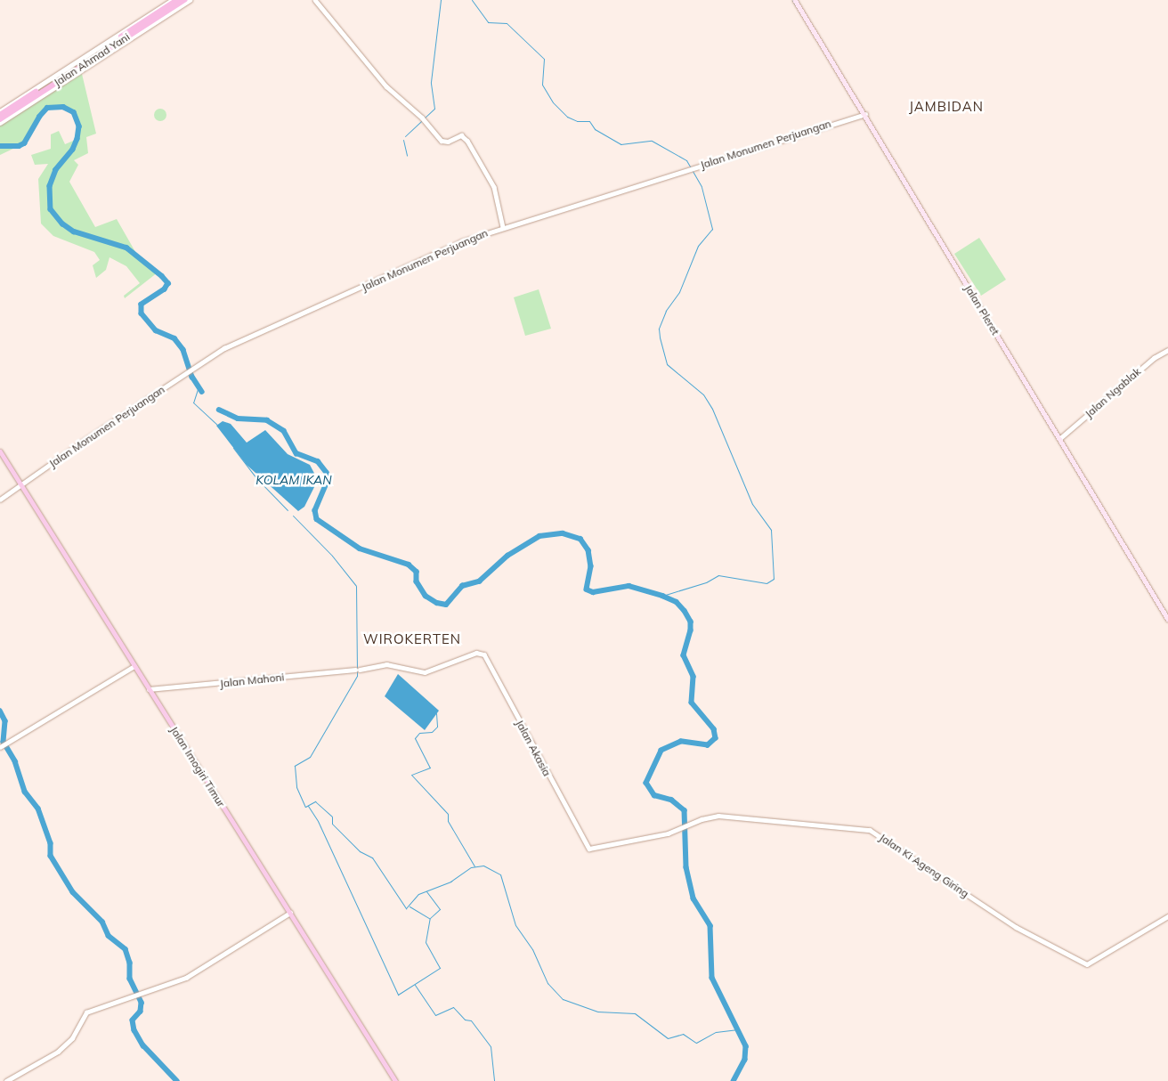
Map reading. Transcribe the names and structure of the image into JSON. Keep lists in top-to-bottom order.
{
  "streets": {
    "highway": ["Jalan Ahmad Yani"],
    "main road": ["Jalan Pleret", "Jalan Imogiri Timur"],
    "street": [
      "Jalan Monumen Perjuangan",
      "Jalan Ngablak",
      "Jalan Mahoni",
      "Jalan Akasia",
      "Jalan Ki Ageng Giring"
    ]
  },
  "crossings": [
    ["Jalan Monumen Perjuangan", "Jalan Pleret"],
    ["Jalan Monumen Perjuangan", "Jalan Imogiri Timur"],
    ["Jalan Pleret", "Jalan Ngablak"],
    ["Jalan Mahoni", "Jalan Akasia"],
    ["Jalan Mahoni", "Jalan Imogiri Timur"],
    ["Jalan Akasia", "Jalan Ki Ageng Giring"]
  ],
  "districts": ["JAMBIDAN", "WIROKERTEN"],
  "water": ["KOLAM IKAN"]
}
